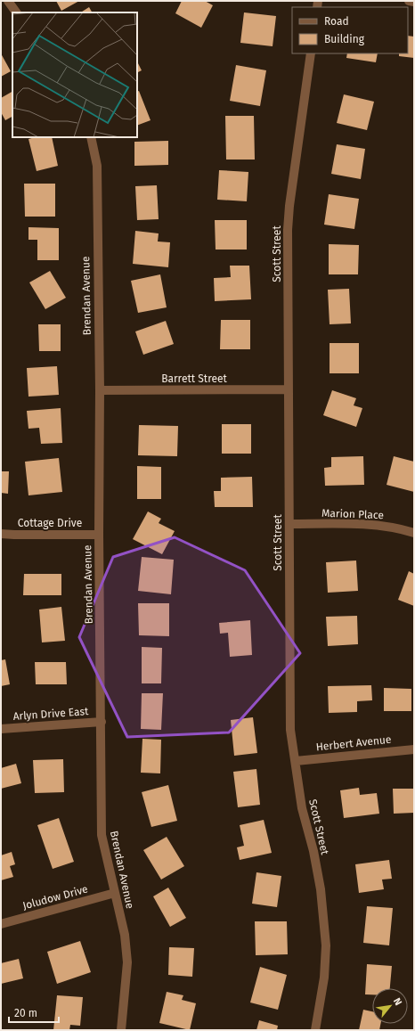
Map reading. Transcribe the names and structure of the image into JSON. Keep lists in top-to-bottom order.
{
  "streets": {
    "street": [
      "Scott Street",
      "Brendan Avenue",
      "Barrett Street",
      "Marion Place",
      "Cottage Drive",
      "Arlyn Drive East",
      "Herbert Avenue",
      "Joludow Drive"
    ]
  },
  "crossings": [
    ["Scott Street", "Barrett Street"],
    ["Scott Street", "Marion Place"],
    ["Scott Street", "Herbert Avenue"],
    ["Brendan Avenue", "Barrett Street"],
    ["Brendan Avenue", "Cottage Drive"],
    ["Brendan Avenue", "Arlyn Drive East"],
    ["Brendan Avenue", "Joludow Drive"]
  ],
  "legend": ["Road", "Building"],
  "scale_bar": "20 m",
  "north": "top right"
}
